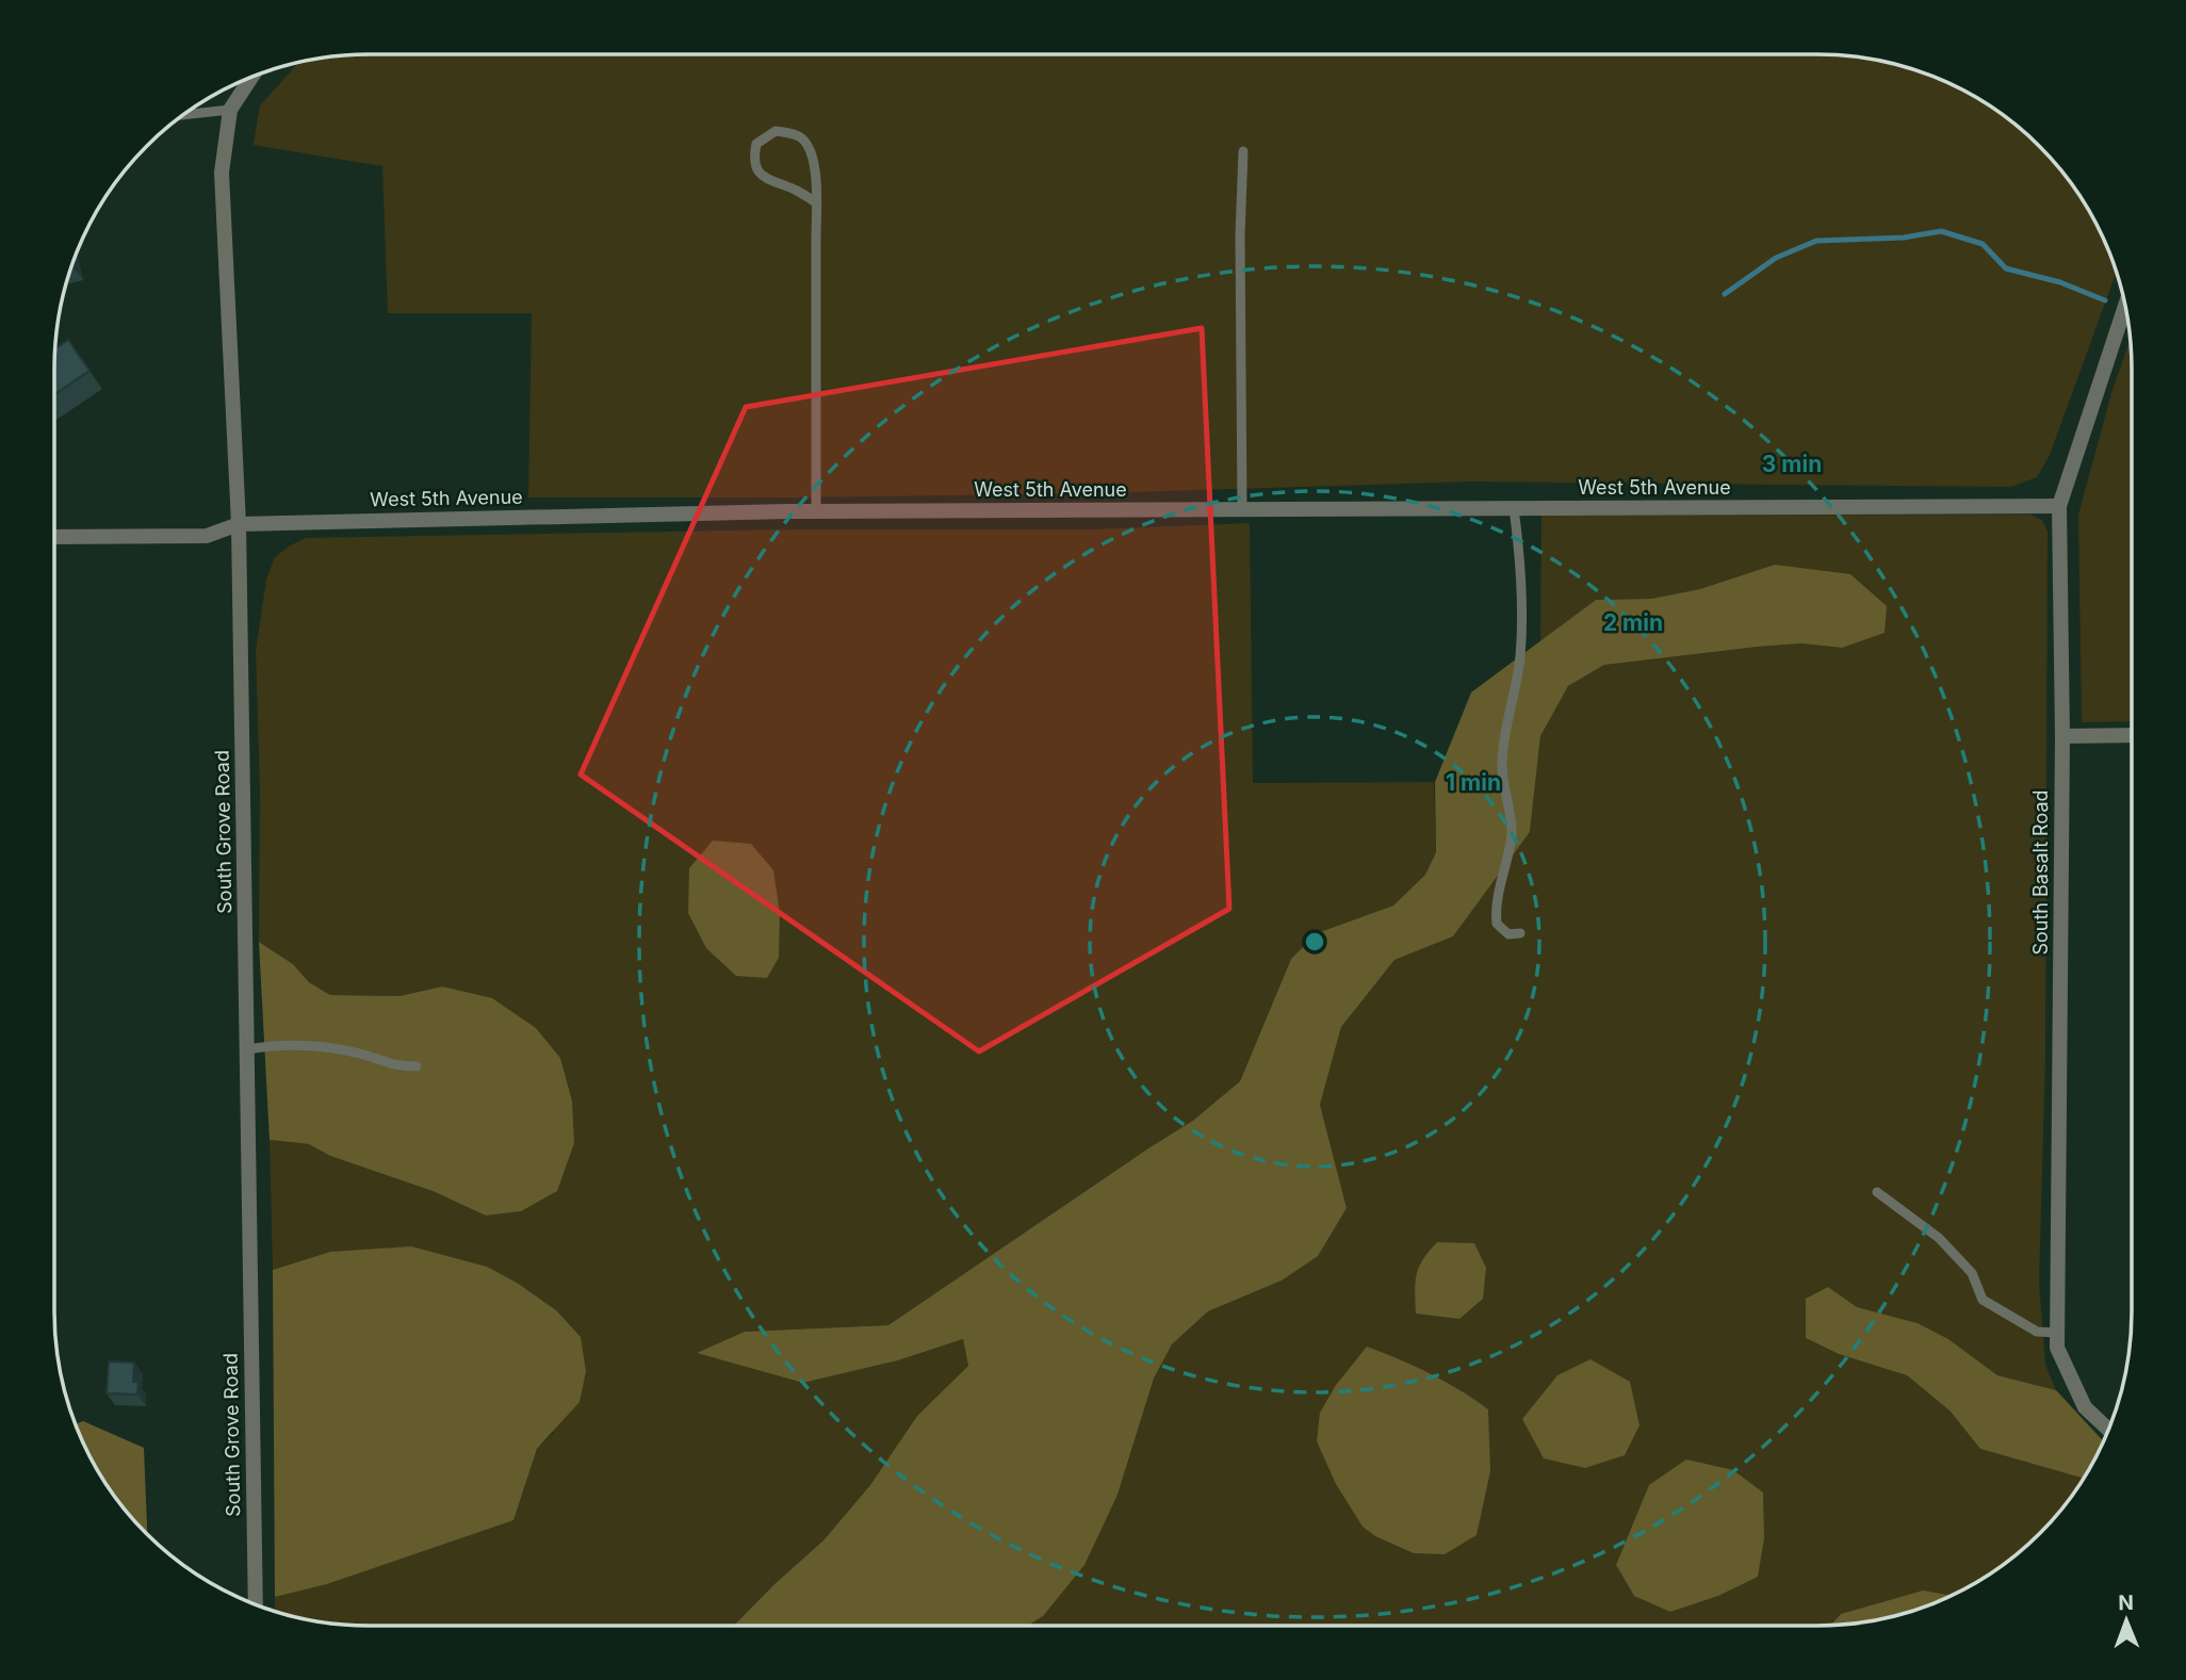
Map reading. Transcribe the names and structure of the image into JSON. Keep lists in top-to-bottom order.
{
  "streets": {
    "street": ["West 5th Avenue", "South Grove Road", "South Basalt Road"]
  },
  "crossings": [
    ["West 5th Avenue", "South Grove Road"],
    ["West 5th Avenue", "South Basalt Road"]
  ],
  "north": "top",
  "rings": ["3 min", "2 min", "1 min"]
}
